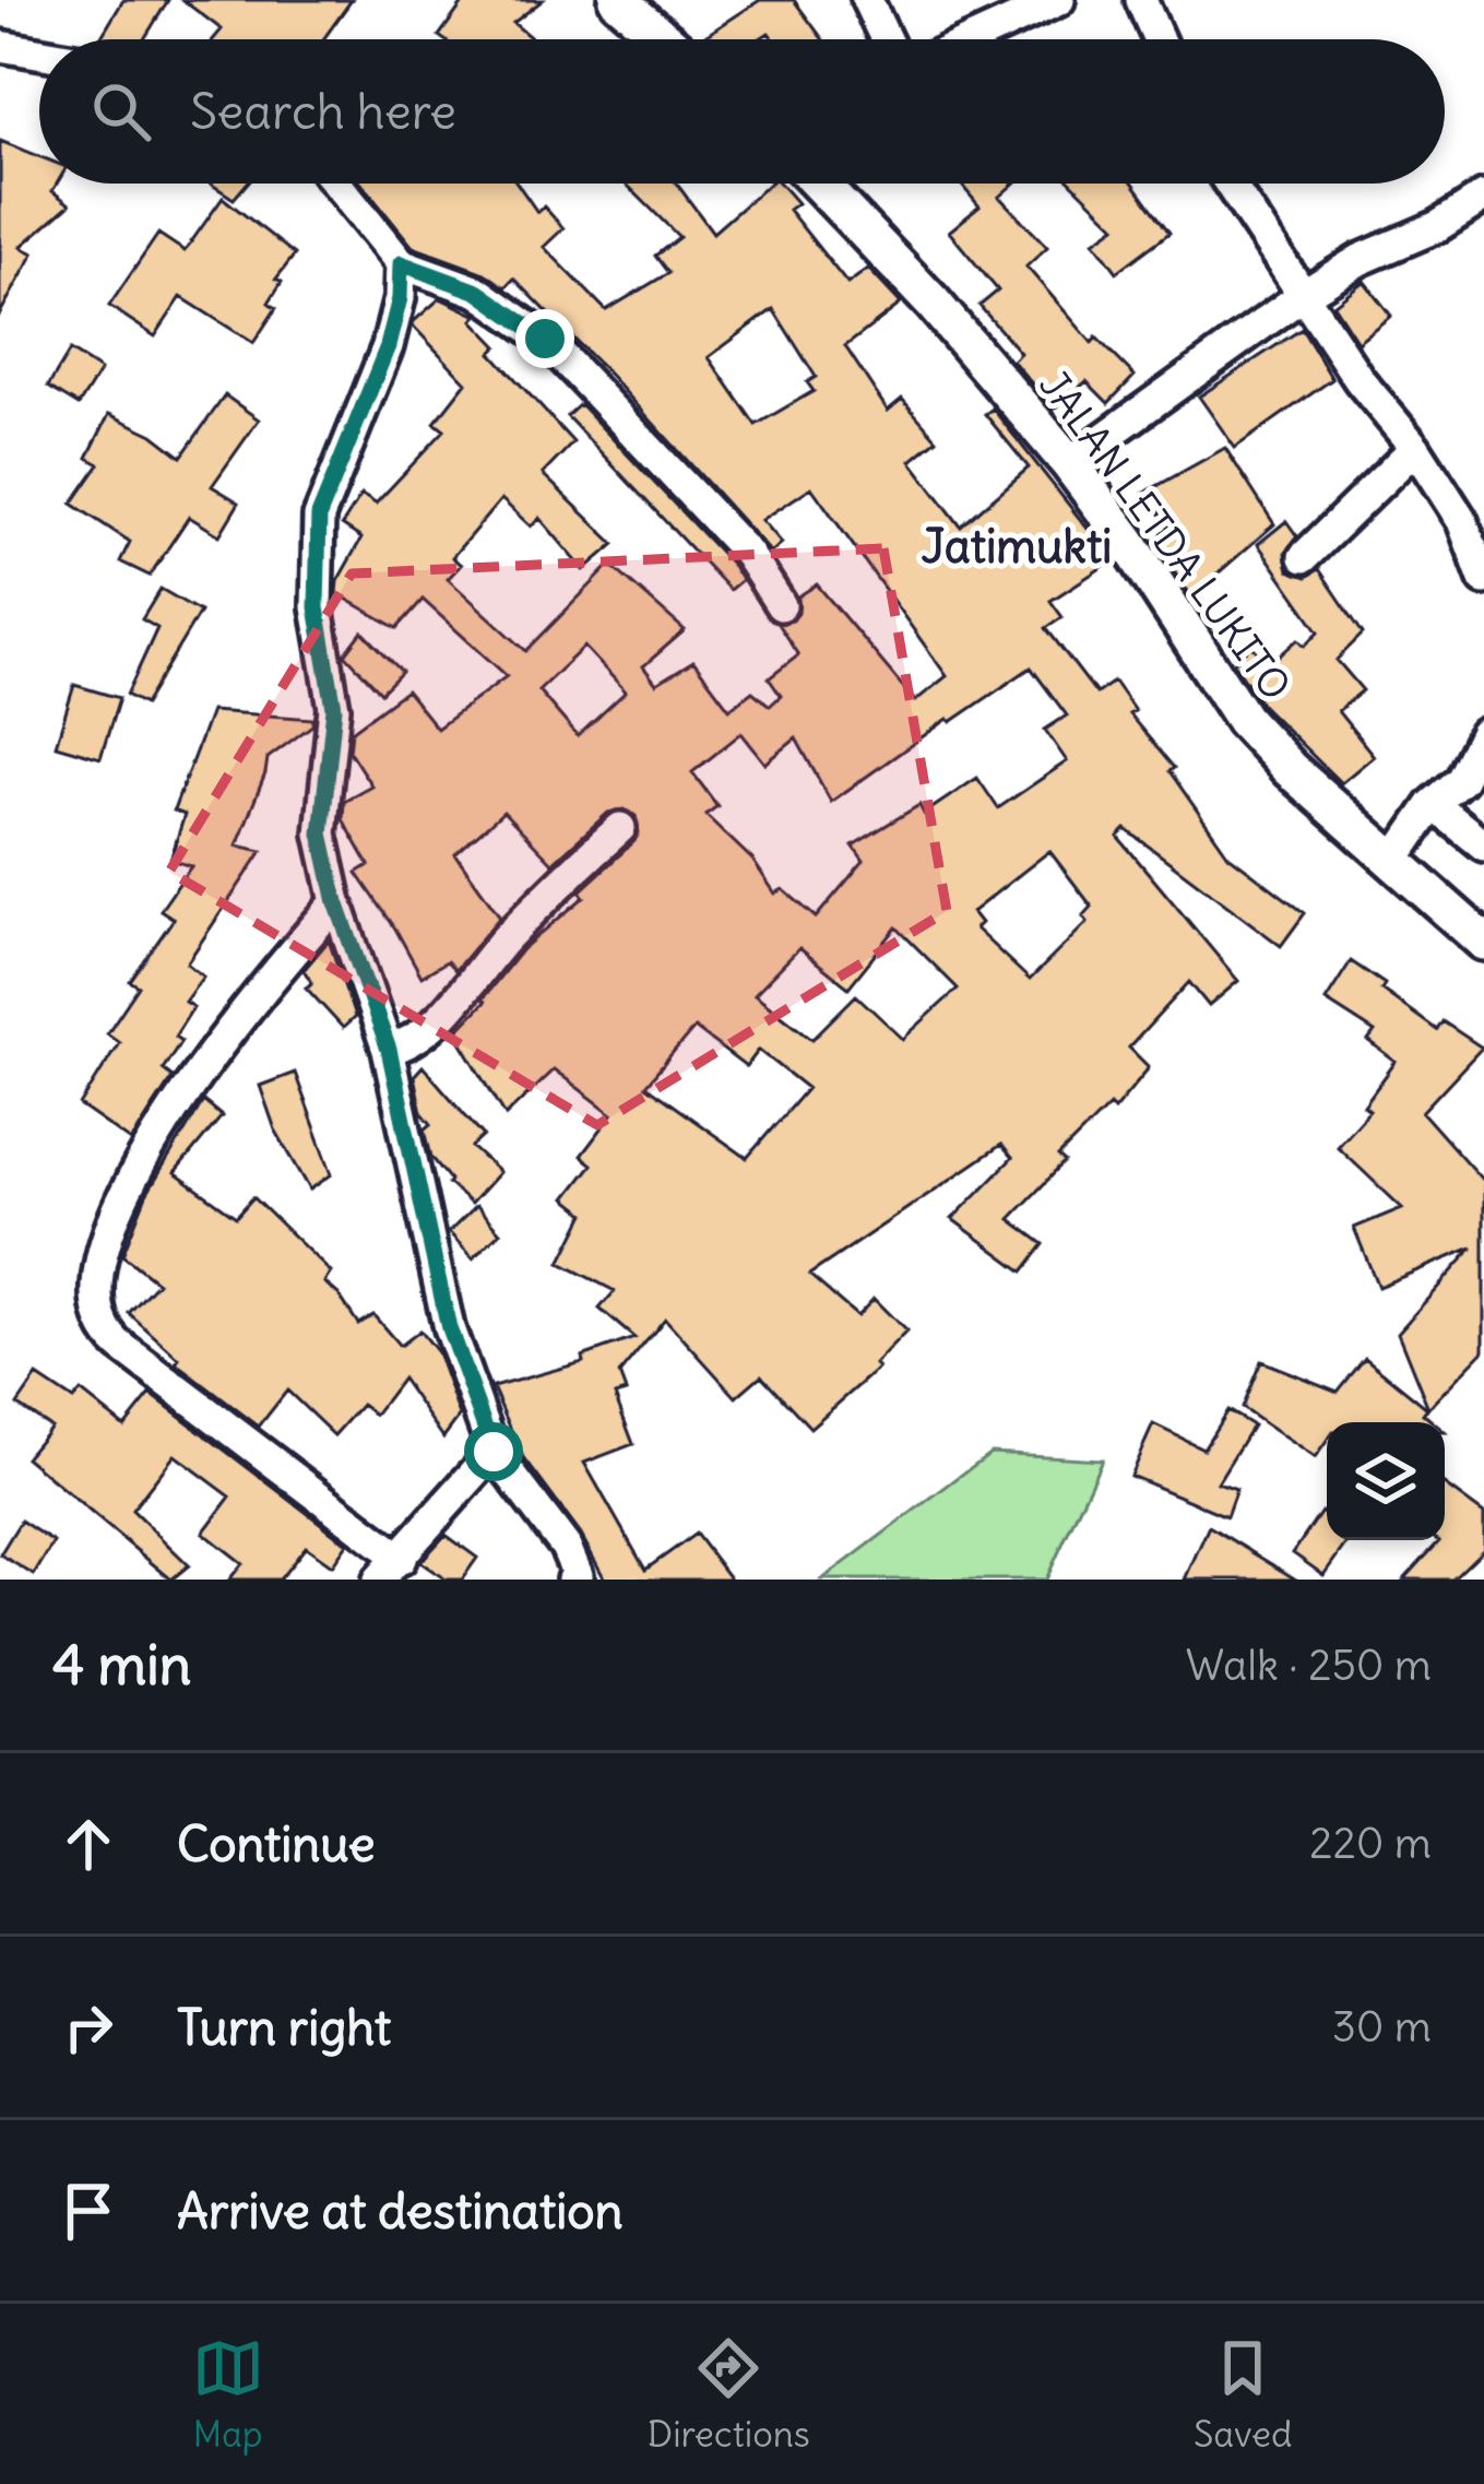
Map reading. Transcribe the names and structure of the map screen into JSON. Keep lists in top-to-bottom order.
{
  "streets": {
    "street": ["JALAN LETDA LUKITO"]
  },
  "districts": ["Jatimukti"],
  "page": {
    "search": "Search here",
    "heading": ["4 min", "Walk · 250 m"],
    "list": [
      ["Continue", "220 m"],
      ["Turn right", "30 m"],
      "Arrive at destination"
    ],
    "nav": ["Map", "Directions", "Saved"]
  }
}
